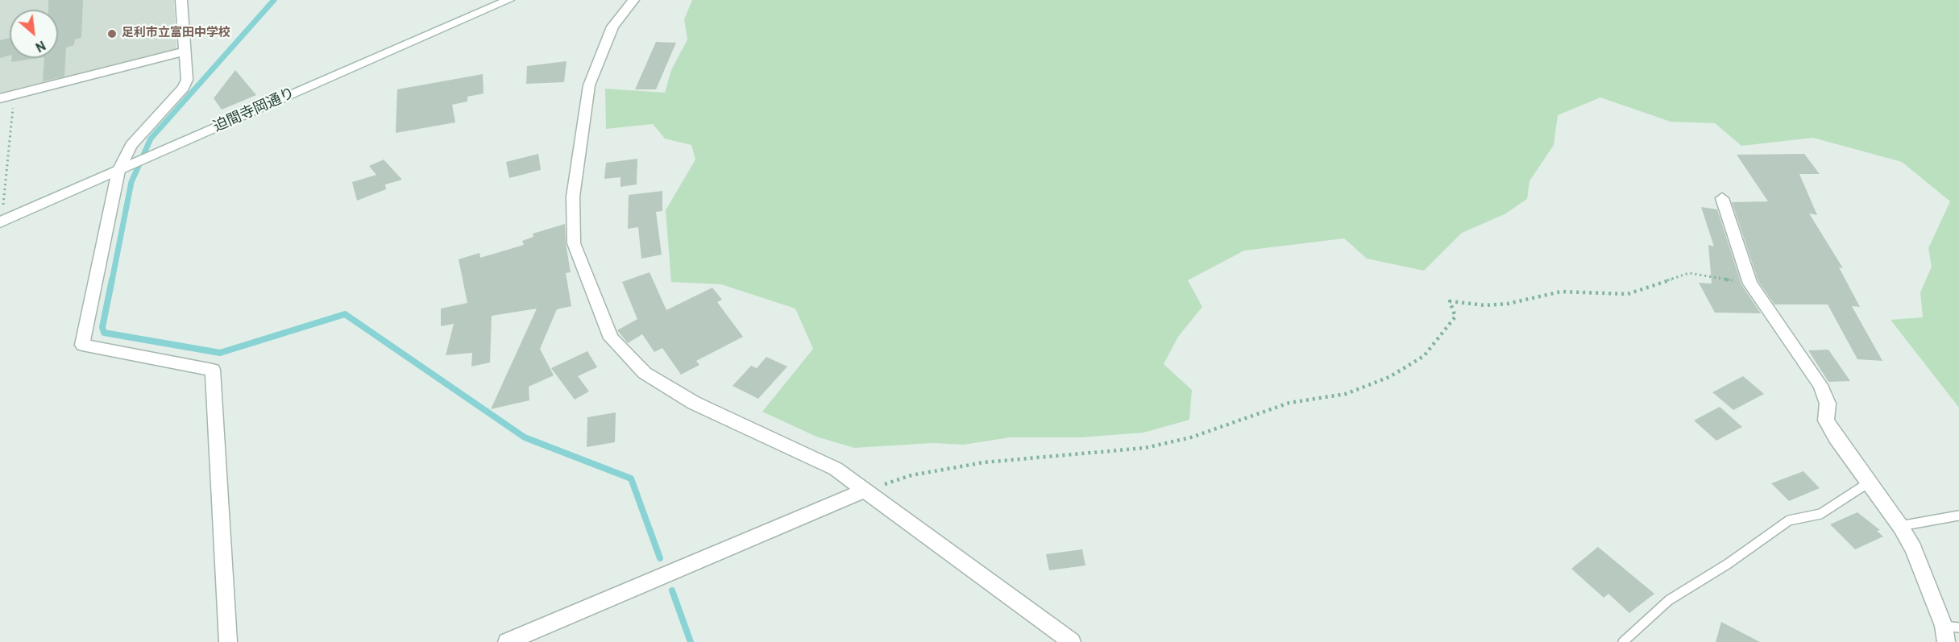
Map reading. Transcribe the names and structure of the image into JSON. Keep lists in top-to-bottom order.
{
  "streets": {
    "street": ["迫間寺岡通り"]
  },
  "places": ["足利市立富田中学校"],
  "north": "bottom right"
}
